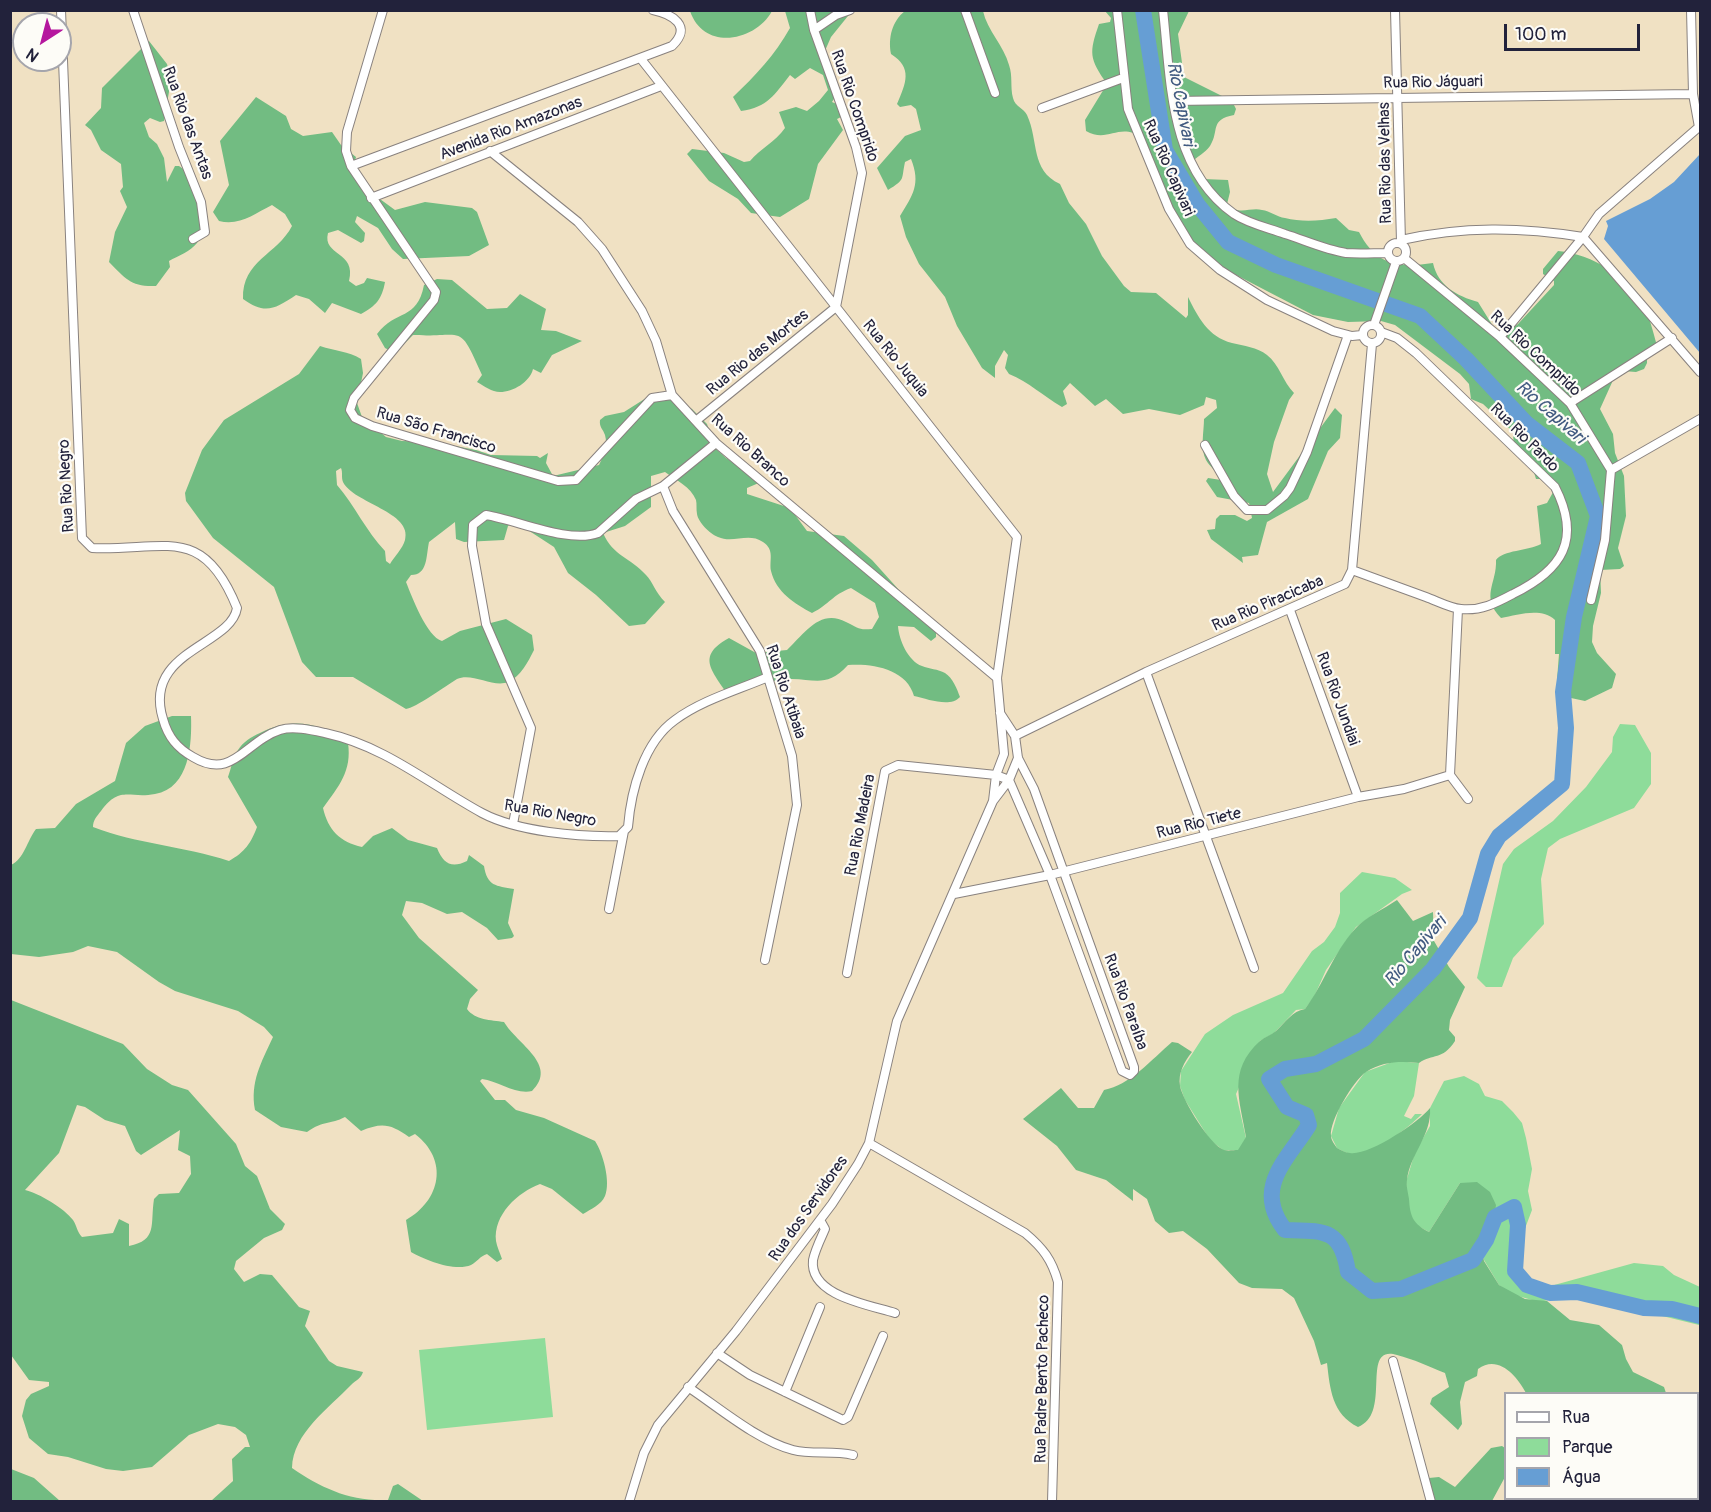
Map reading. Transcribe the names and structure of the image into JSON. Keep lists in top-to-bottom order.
{
  "streets": {
    "street": [
      "Rua Rio Jáguari",
      "Rua Rio Comprido",
      "Rua Rio das Antas",
      "Avenida Rio Amazonas",
      "Rua Rio das Velhas",
      "Rua Rio Capivari",
      "Rua Rio das Mortes",
      "Rua Rio Juquia",
      "Rua São Francisco",
      "Rua Rio Pardo",
      "Rua Rio Branco",
      "Rua Rio Negro",
      "Rua Rio Piracicaba",
      "Rua Rio Atibaia",
      "Rua Rio Jundiai",
      "Rua Rio Tiete",
      "Rua Rio Madeira",
      "Rua Rio Paraíba",
      "Rua dos Servidores",
      "Rua Padre Bento Pacheco"
    ]
  },
  "crossings": [
    ["Rua Rio Jáguari", "Rua Rio das Velhas"],
    ["Rua Rio Comprido", "Rua Rio das Velhas"],
    ["Rua Rio Comprido", "Rua Rio das Mortes"],
    ["Rua Rio Comprido", "Rua Rio Juquia"],
    ["Avenida Rio Amazonas", "Rua Rio Juquia"],
    ["Avenida Rio Amazonas", "Rua São Francisco"],
    ["Avenida Rio Amazonas", "Rua Rio Branco"],
    ["Rua Rio Capivari", "Rua Rio Pardo"],
    ["Rua Rio das Mortes", "Rua Rio Juquia"],
    ["Rua Rio das Mortes", "Rua Rio Branco"],
    ["Rua Rio Juquia", "Rua Rio Branco"],
    ["Rua Rio Juquia", "Rua Rio Piracicaba"],
    ["Rua Rio Juquia", "Rua Rio Paraíba"],
    ["Rua Rio Juquia", "Rua dos Servidores"],
    ["Rua São Francisco", "Rua Rio Branco"],
    ["Rua Rio Pardo", "Rua Rio Piracicaba"],
    ["Rua Rio Piracicaba", "Rua Rio Jundiai"],
    ["Rua Rio Piracicaba", "Rua Rio Paraíba"],
    ["Rua Rio Jundiai", "Rua Rio Tiete"],
    ["Rua Rio Tiete", "Rua Rio Paraíba"],
    ["Rua Rio Tiete", "Rua dos Servidores"],
    ["Rua Rio Madeira", "Rua Rio Paraíba"],
    ["Rua Rio Madeira", "Rua dos Servidores"],
    ["Rua Rio Paraíba", "Rua dos Servidores"],
    ["Rua dos Servidores", "Rua Padre Bento Pacheco"]
  ],
  "water": ["Rio Capivari"],
  "legend": ["Rua", "Parque", "Água"],
  "scale_bar": "100 m",
  "north": "bottom left"
}
